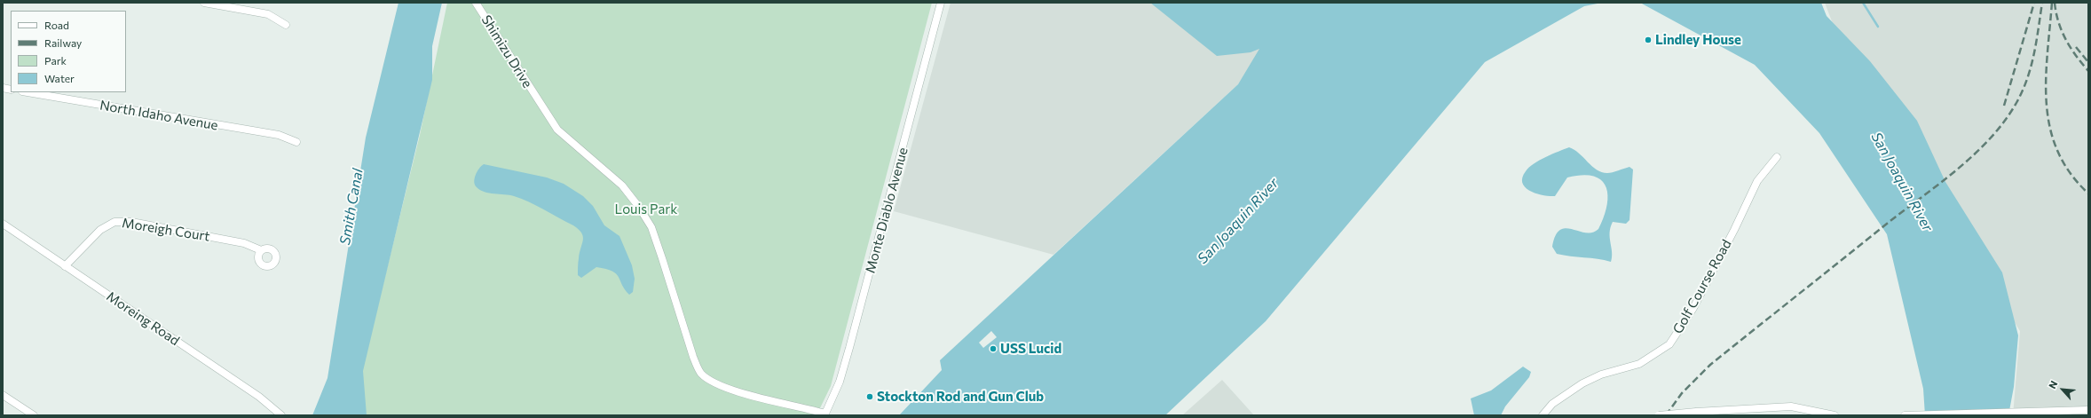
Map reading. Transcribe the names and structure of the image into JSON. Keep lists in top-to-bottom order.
{
  "streets": {
    "street": [
      "Shimizu Drive",
      "North Idaho Avenue",
      "Monte Diablo Avenue",
      "Moreigh Court",
      "Golf Course Road",
      "Moreing Road"
    ]
  },
  "crossings": [
    ["Shimizu Drive", "Monte Diablo Avenue"],
    ["Moreigh Court", "Moreing Road"]
  ],
  "water": ["San Joaquin River", "Smith Canal"],
  "parks": ["Louis Park"],
  "places": ["Lindley House", "USS Lucid", "Stockton Rod and Gun Club"],
  "legend": [
    "Road",
    "Railway",
    "Park",
    "Water"
  ],
  "north": "top left"
}
